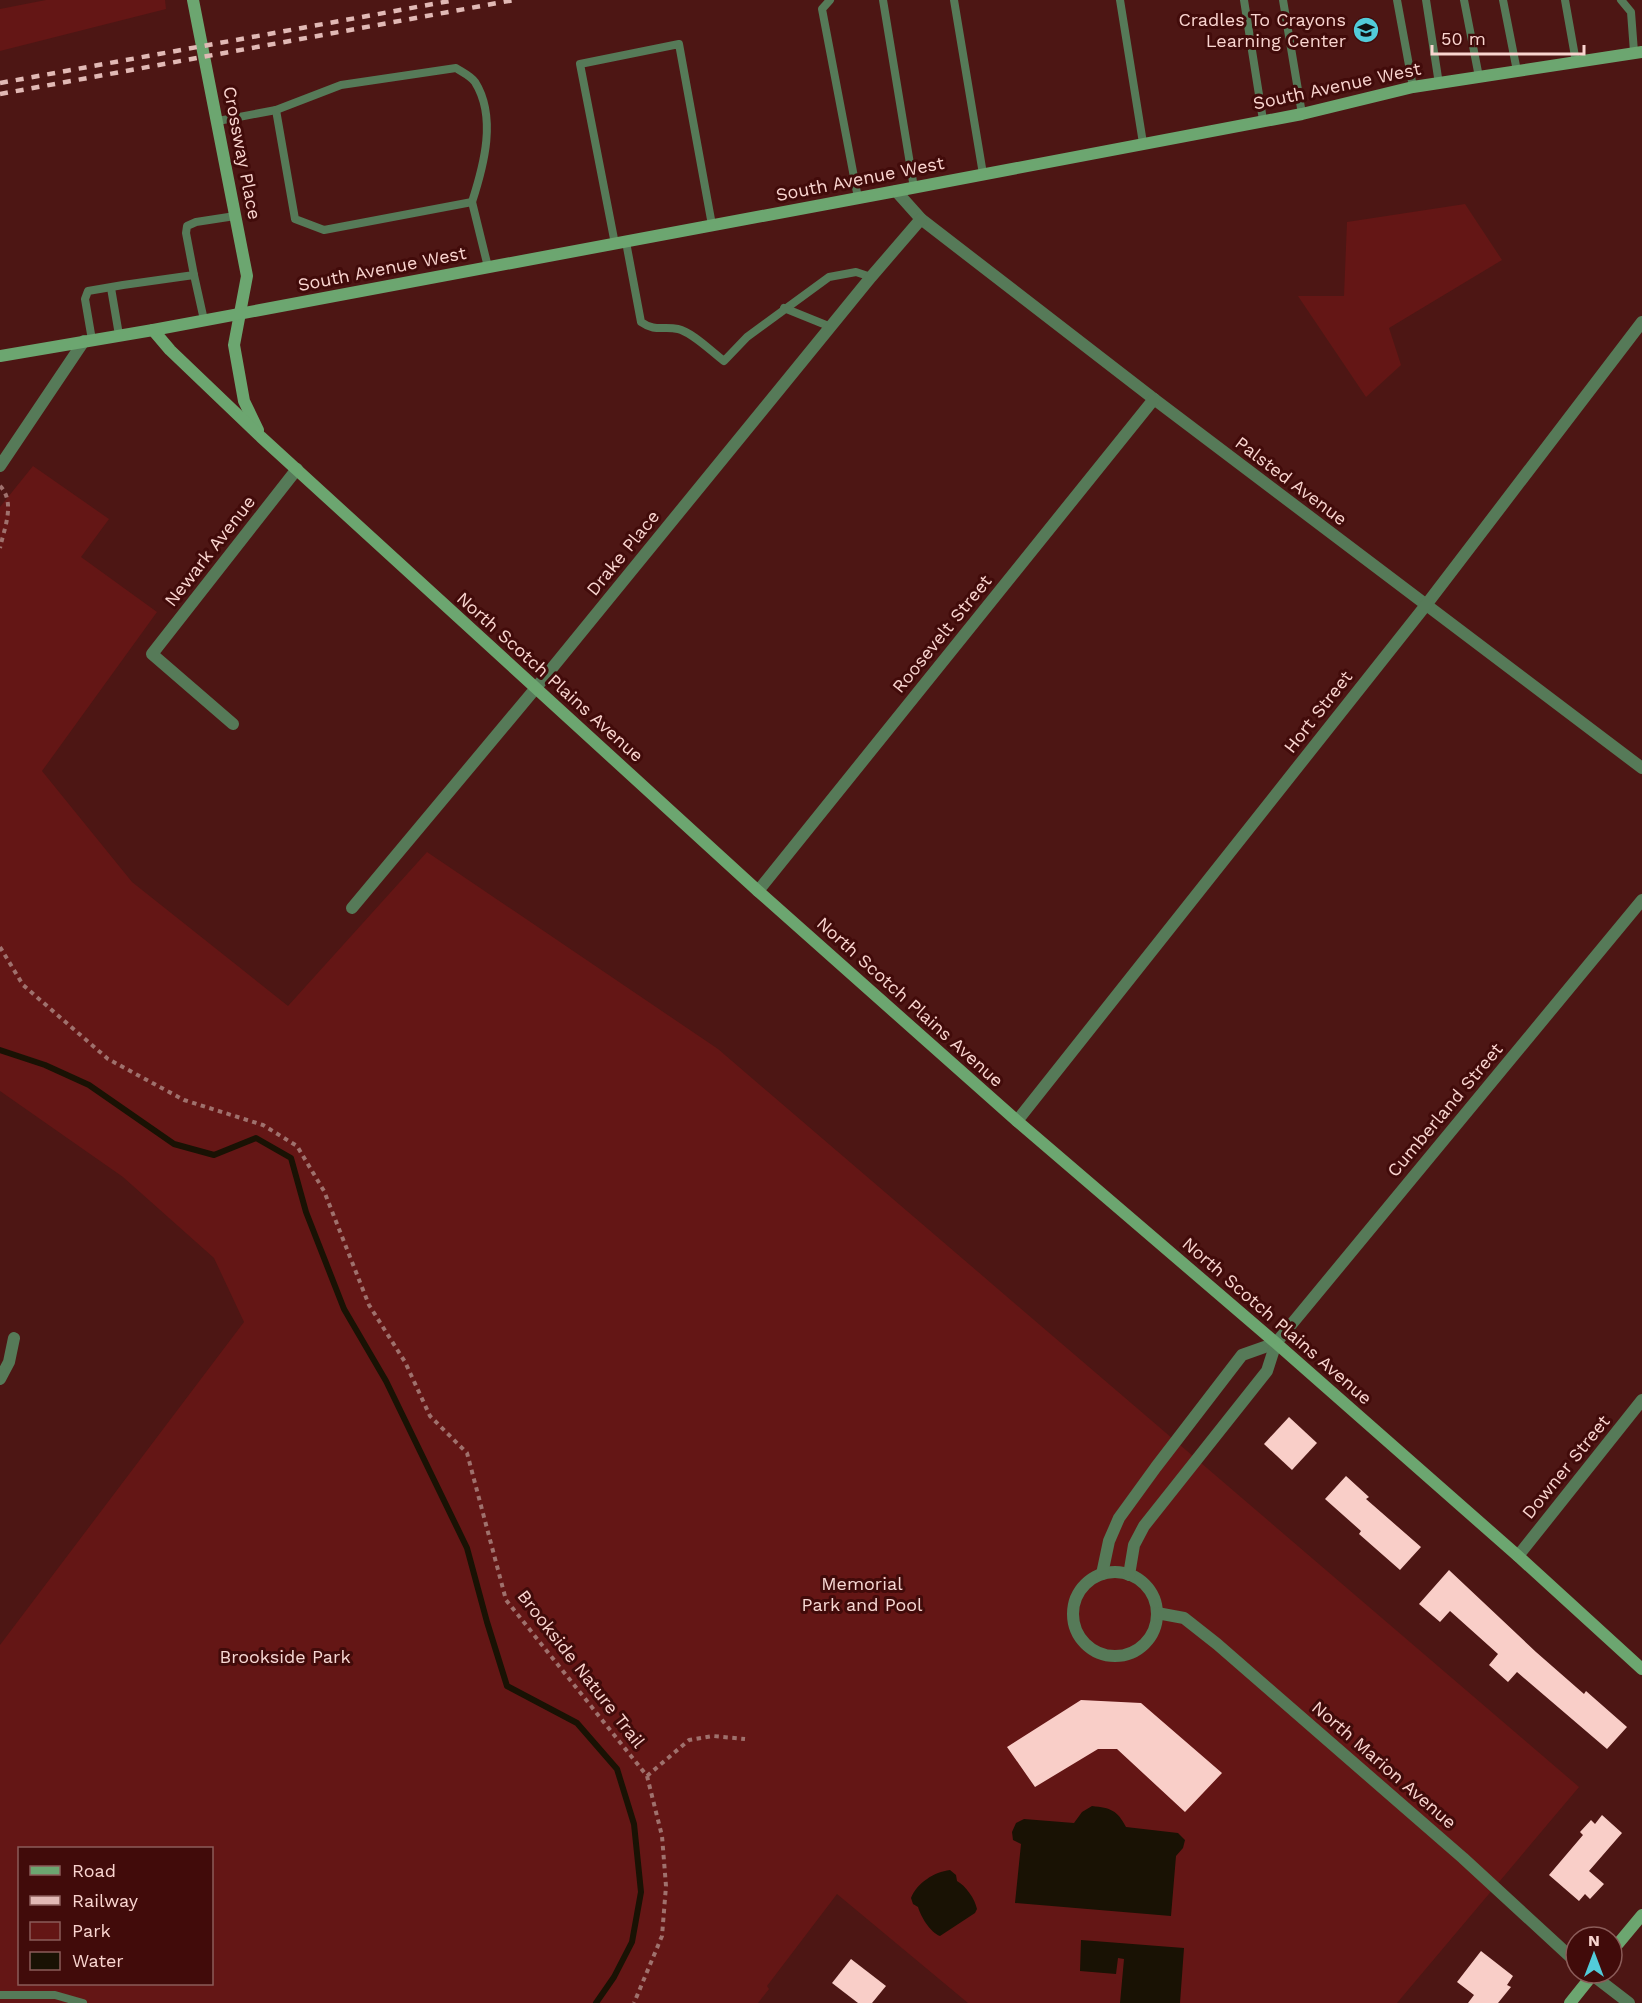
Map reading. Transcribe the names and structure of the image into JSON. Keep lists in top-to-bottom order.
{
  "streets": {
    "street": [
      "South Avenue West",
      "Crossway Place",
      "Palsted Avenue",
      "Newark Avenue",
      "Drake Place",
      "Roosevelt Street",
      "North Scotch Plains Avenue",
      "Hort Street",
      "Cumberland Street",
      "Downer Street",
      "North Marion Avenue"
    ],
    "path": ["Brookside Nature Trail"]
  },
  "crossings": [
    ["South Avenue West", "Crossway Place"],
    ["South Avenue West", "Palsted Avenue"],
    ["South Avenue West", "North Scotch Plains Avenue"],
    ["Crossway Place", "North Scotch Plains Avenue"],
    ["Palsted Avenue", "Drake Place"],
    ["Palsted Avenue", "Roosevelt Street"],
    ["Palsted Avenue", "Hort Street"],
    ["Newark Avenue", "North Scotch Plains Avenue"],
    ["Drake Place", "North Scotch Plains Avenue"],
    ["Roosevelt Street", "North Scotch Plains Avenue"],
    ["North Scotch Plains Avenue", "Hort Street"],
    ["North Scotch Plains Avenue", "Cumberland Street"],
    ["North Scotch Plains Avenue", "Downer Street"],
    ["Cumberland Street", "North Marion Avenue"]
  ],
  "parks": ["Memorial Park and Pool", "Brookside Park"],
  "places": {
    "school or university": ["Cradles To Crayons Learning Center"]
  },
  "legend": [
    "Road",
    "Railway",
    "Park",
    "Water"
  ],
  "scale_bar": "50 m",
  "north": "top"
}
